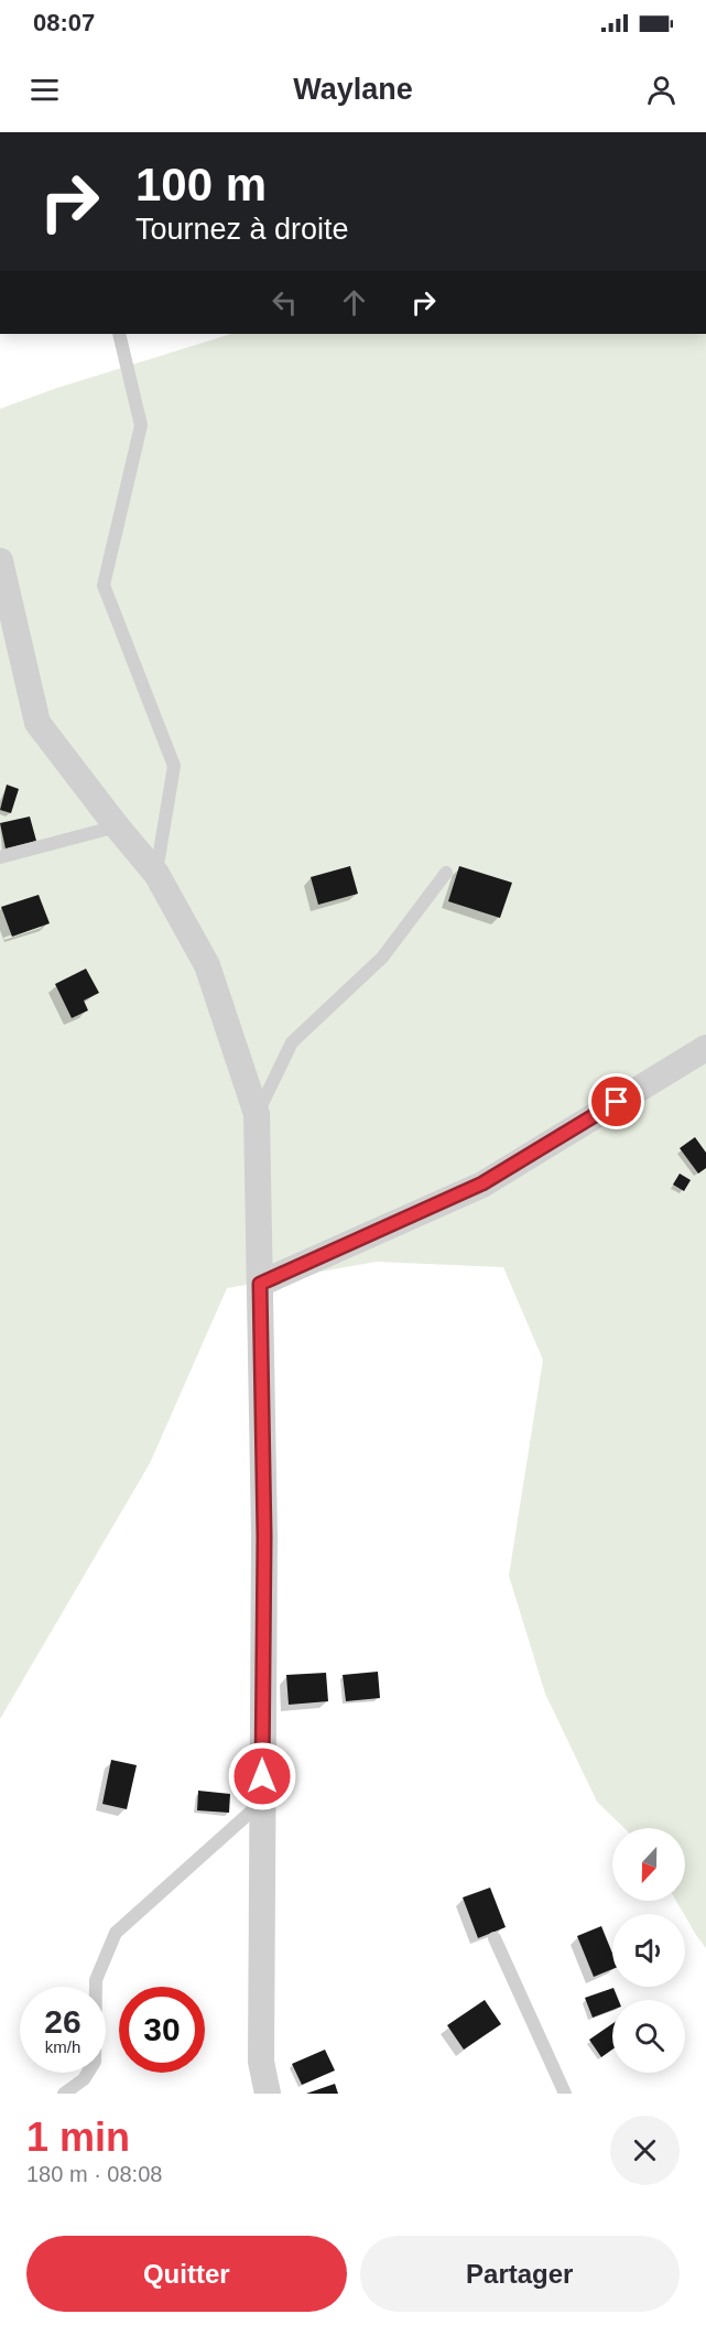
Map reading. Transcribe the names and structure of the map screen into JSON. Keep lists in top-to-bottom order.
{
  "north": "bottom",
  "page": {
    "status": "08:07",
    "header": "Waylane",
    "turn": ["100 m", "Tournez à droite"],
    "speed": "26 km/h",
    "limit": "30",
    "heading": ["1 min", "180 m · 08:08"],
    "buttons": ["Quitter", "Partager"]
  }
}
